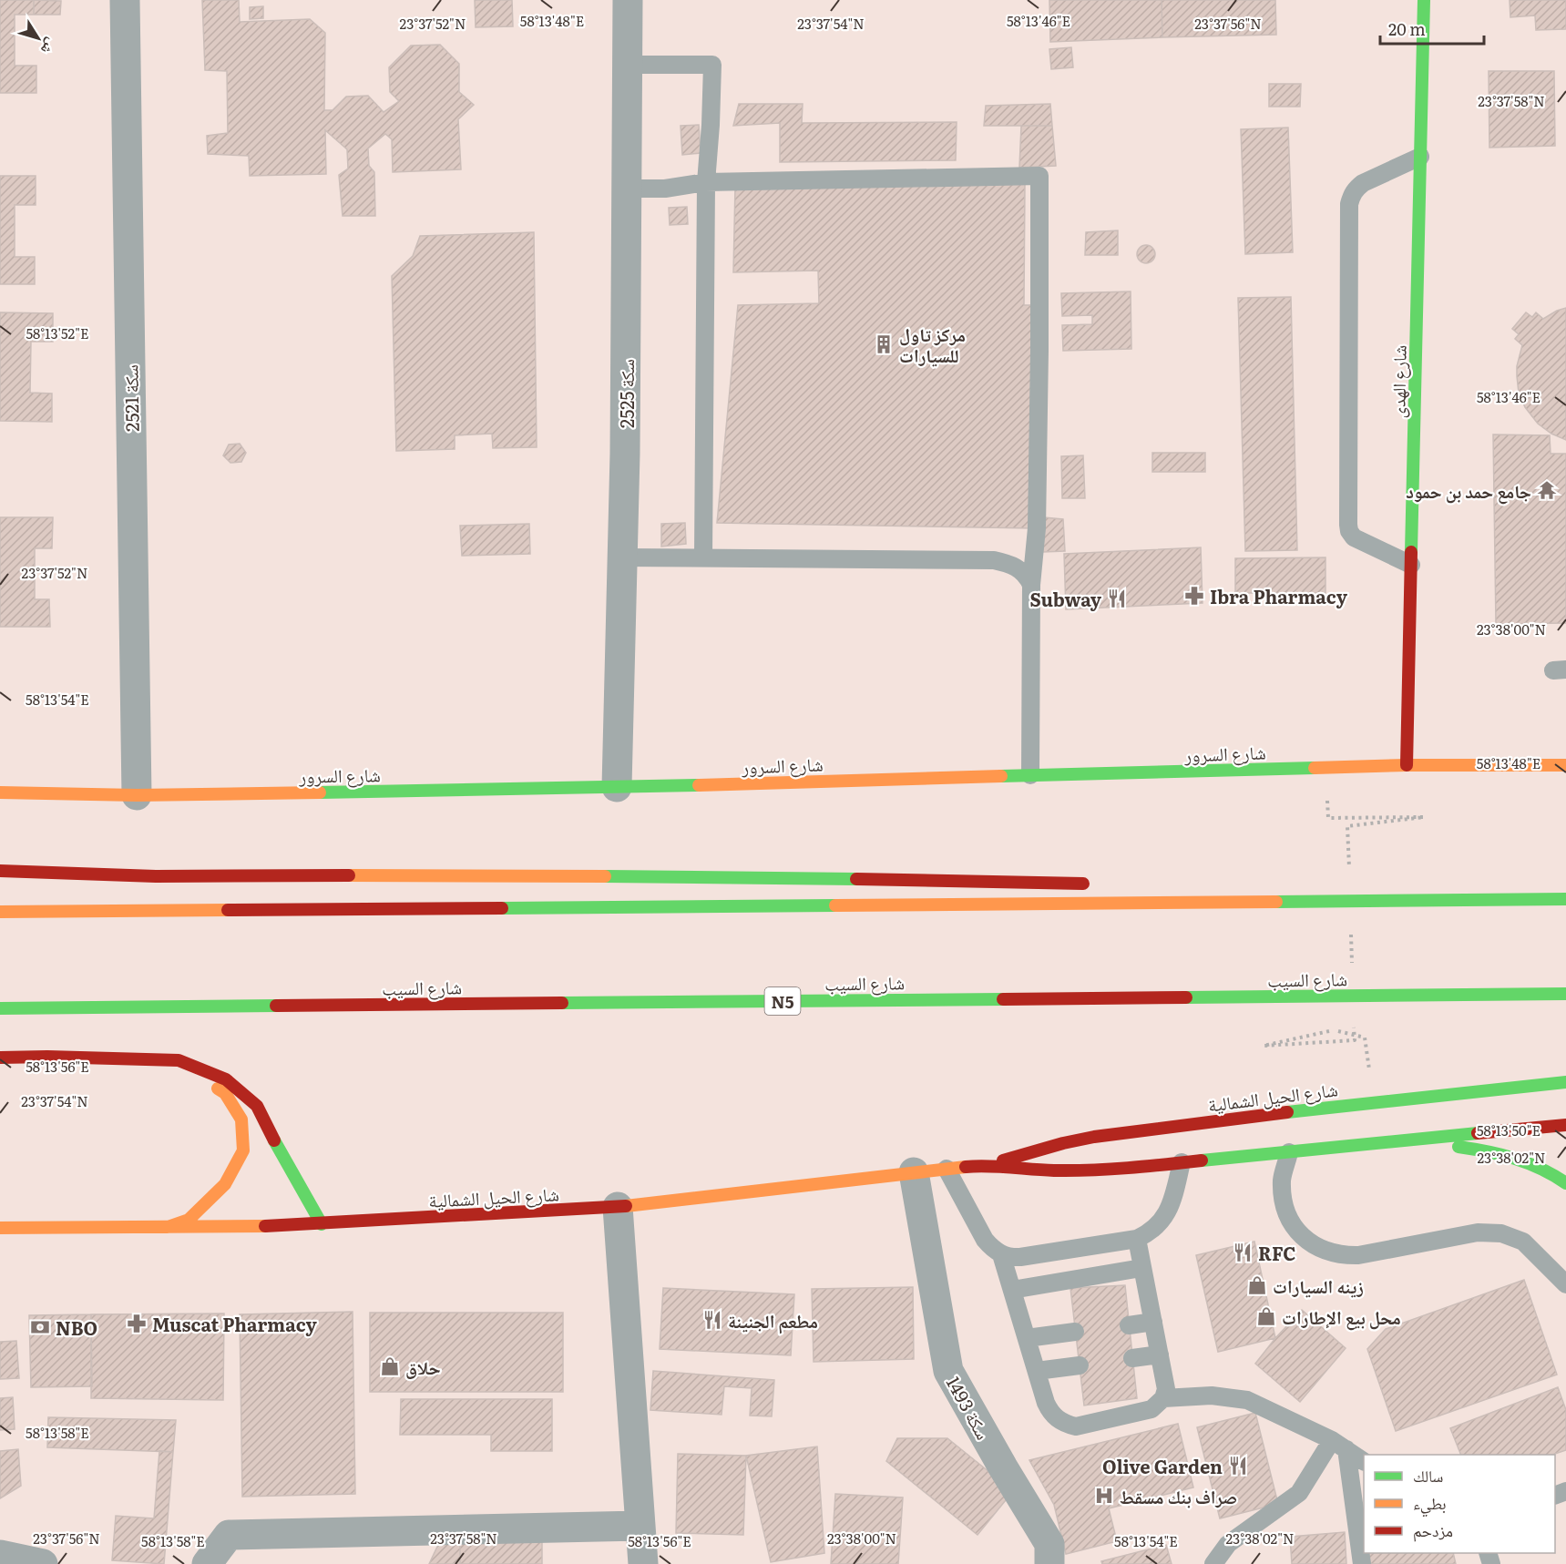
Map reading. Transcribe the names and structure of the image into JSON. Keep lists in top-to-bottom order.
{
  "streets": {
    "main road": [
      "شارع الهدى",
      "شارع السرور",
      "شارع السيب",
      "N5",
      "شارع الحيل الشمالية"
    ],
    "street": ["سكة 2525", "سكة 2521", "سكة 1493"]
  },
  "crossings": [
    ["شارع الهدى", "شارع السرور"],
    ["سكة 2525", "شارع السرور"],
    ["سكة 2521", "شارع السرور"],
    ["شارع الحيل الشمالية", "سكة 1493"]
  ],
  "places": {
    "building": ["مركز تاول للسيارات"],
    "temple": ["جامع حمد بن حمود"],
    "pharmacy": ["Ibra Pharmacy", "Muscat Pharmacy"],
    "restaurant": [
      "Subway",
      "RFC",
      "مطعم الجنينة",
      "Olive Garden"
    ],
    "shop": ["زينه السيارات", "محل بيع الإطارات", "حلاق"],
    "bank": ["NBO"],
    "hospital": ["صراف بنك مسقط"]
  },
  "legend": ["سالك", "بطيء", "مزدحم"],
  "scale_bar": "20 m",
  "north": "bottom right",
  "coordinates": [
    "58°13'48\"E",
    "58°13'46\"E",
    "23°37'52\"N",
    "23°37'54\"N",
    "23°37'56\"N",
    "23°37'58\"N",
    "58°13'52\"E",
    "23°38'00\"N",
    "58°13'54\"E",
    "58°13'56\"E",
    "58°13'50\"E",
    "23°38'02\"N",
    "58°13'58\"E"
  ]
}
